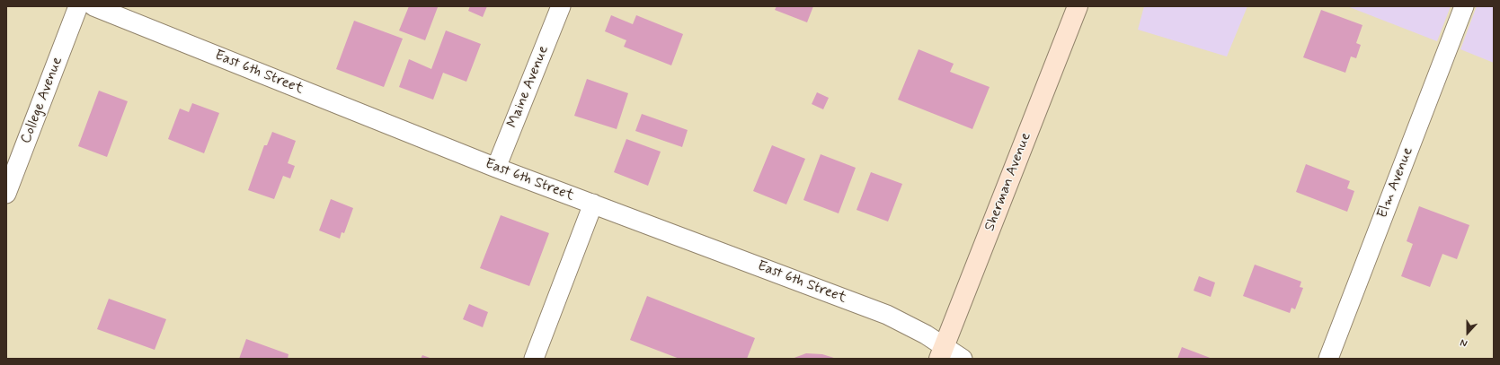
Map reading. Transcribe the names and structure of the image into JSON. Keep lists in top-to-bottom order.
{
  "streets": {
    "street": [
      "East 6th Street",
      "Maine Avenue",
      "College Avenue",
      "Sherman Avenue",
      "Elm Avenue"
    ]
  },
  "crossings": [
    ["East 6th Street", "Maine Avenue"],
    ["East 6th Street", "Sherman Avenue"]
  ],
  "north": "bottom"
}
